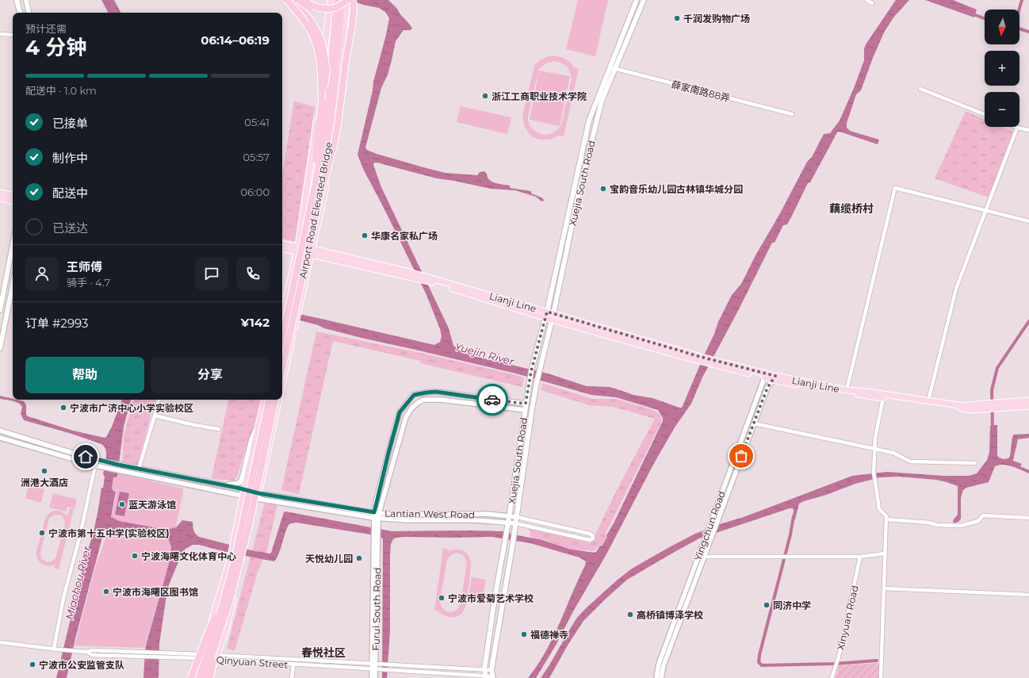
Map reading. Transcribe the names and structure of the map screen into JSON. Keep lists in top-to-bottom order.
{
  "streets": {
    "highway": ["Airport Road Elevated Bridge"],
    "main road": ["Xuejia South Road", "Lianji Line"],
    "street": [
      "薛家南路88弄",
      "Lantian West Road",
      "Yingchun Road",
      "Furui South Road",
      "Xinyuan Road",
      "Qinyuan Street"
    ]
  },
  "crossings": [
    ["薛家南路88弄", "Xuejia South Road"],
    ["Xuejia South Road", "Lianji Line"],
    ["Xuejia South Road", "Lantian West Road"],
    ["Xuejia South Road", "Qinyuan Street"],
    ["Lianji Line", "Yingchun Road"],
    ["Lantian West Road", "Furui South Road"],
    ["Furui South Road", "Qinyuan Street"]
  ],
  "districts": ["藕缆桥村", "春悦社区"],
  "water": ["Yuejin River", "Miaohou River"],
  "places": [
    "千润发购物广场",
    "浙江工商职业技术学院",
    "宝韵音乐幼儿园古林镇华城分园",
    "华康名家私广场",
    "宁波市广济中心小学实验校区",
    "洲港大酒店",
    "蓝天游泳馆",
    "宁波市第十五中学(实验校区)",
    "宁波海曙文化体育中心",
    "天悦幼儿园",
    "宁波市海曙区图书馆",
    "宁波市爱菊艺术学校",
    "同济中学",
    "高桥镇博泽学校",
    "福德禅寺",
    "宁波市公安监管支队"
  ],
  "north": "bottom",
  "page": {
    "map_buttons": ["+", "−"],
    "heading": ["4 分钟", "预计还需", "06:14–06:19"],
    "panel": [
      "王师傅",
      "骑手 · 4.7",
      "订单 #2993",
      "¥142"
    ],
    "bar": "配送中 · 1.0 km",
    "list": [
      ["已接单", "05:41"],
      ["制作中", "05:57"],
      ["配送中", "06:00"],
      "已送达"
    ],
    "buttons": ["帮助", "分享"]
  }
}
